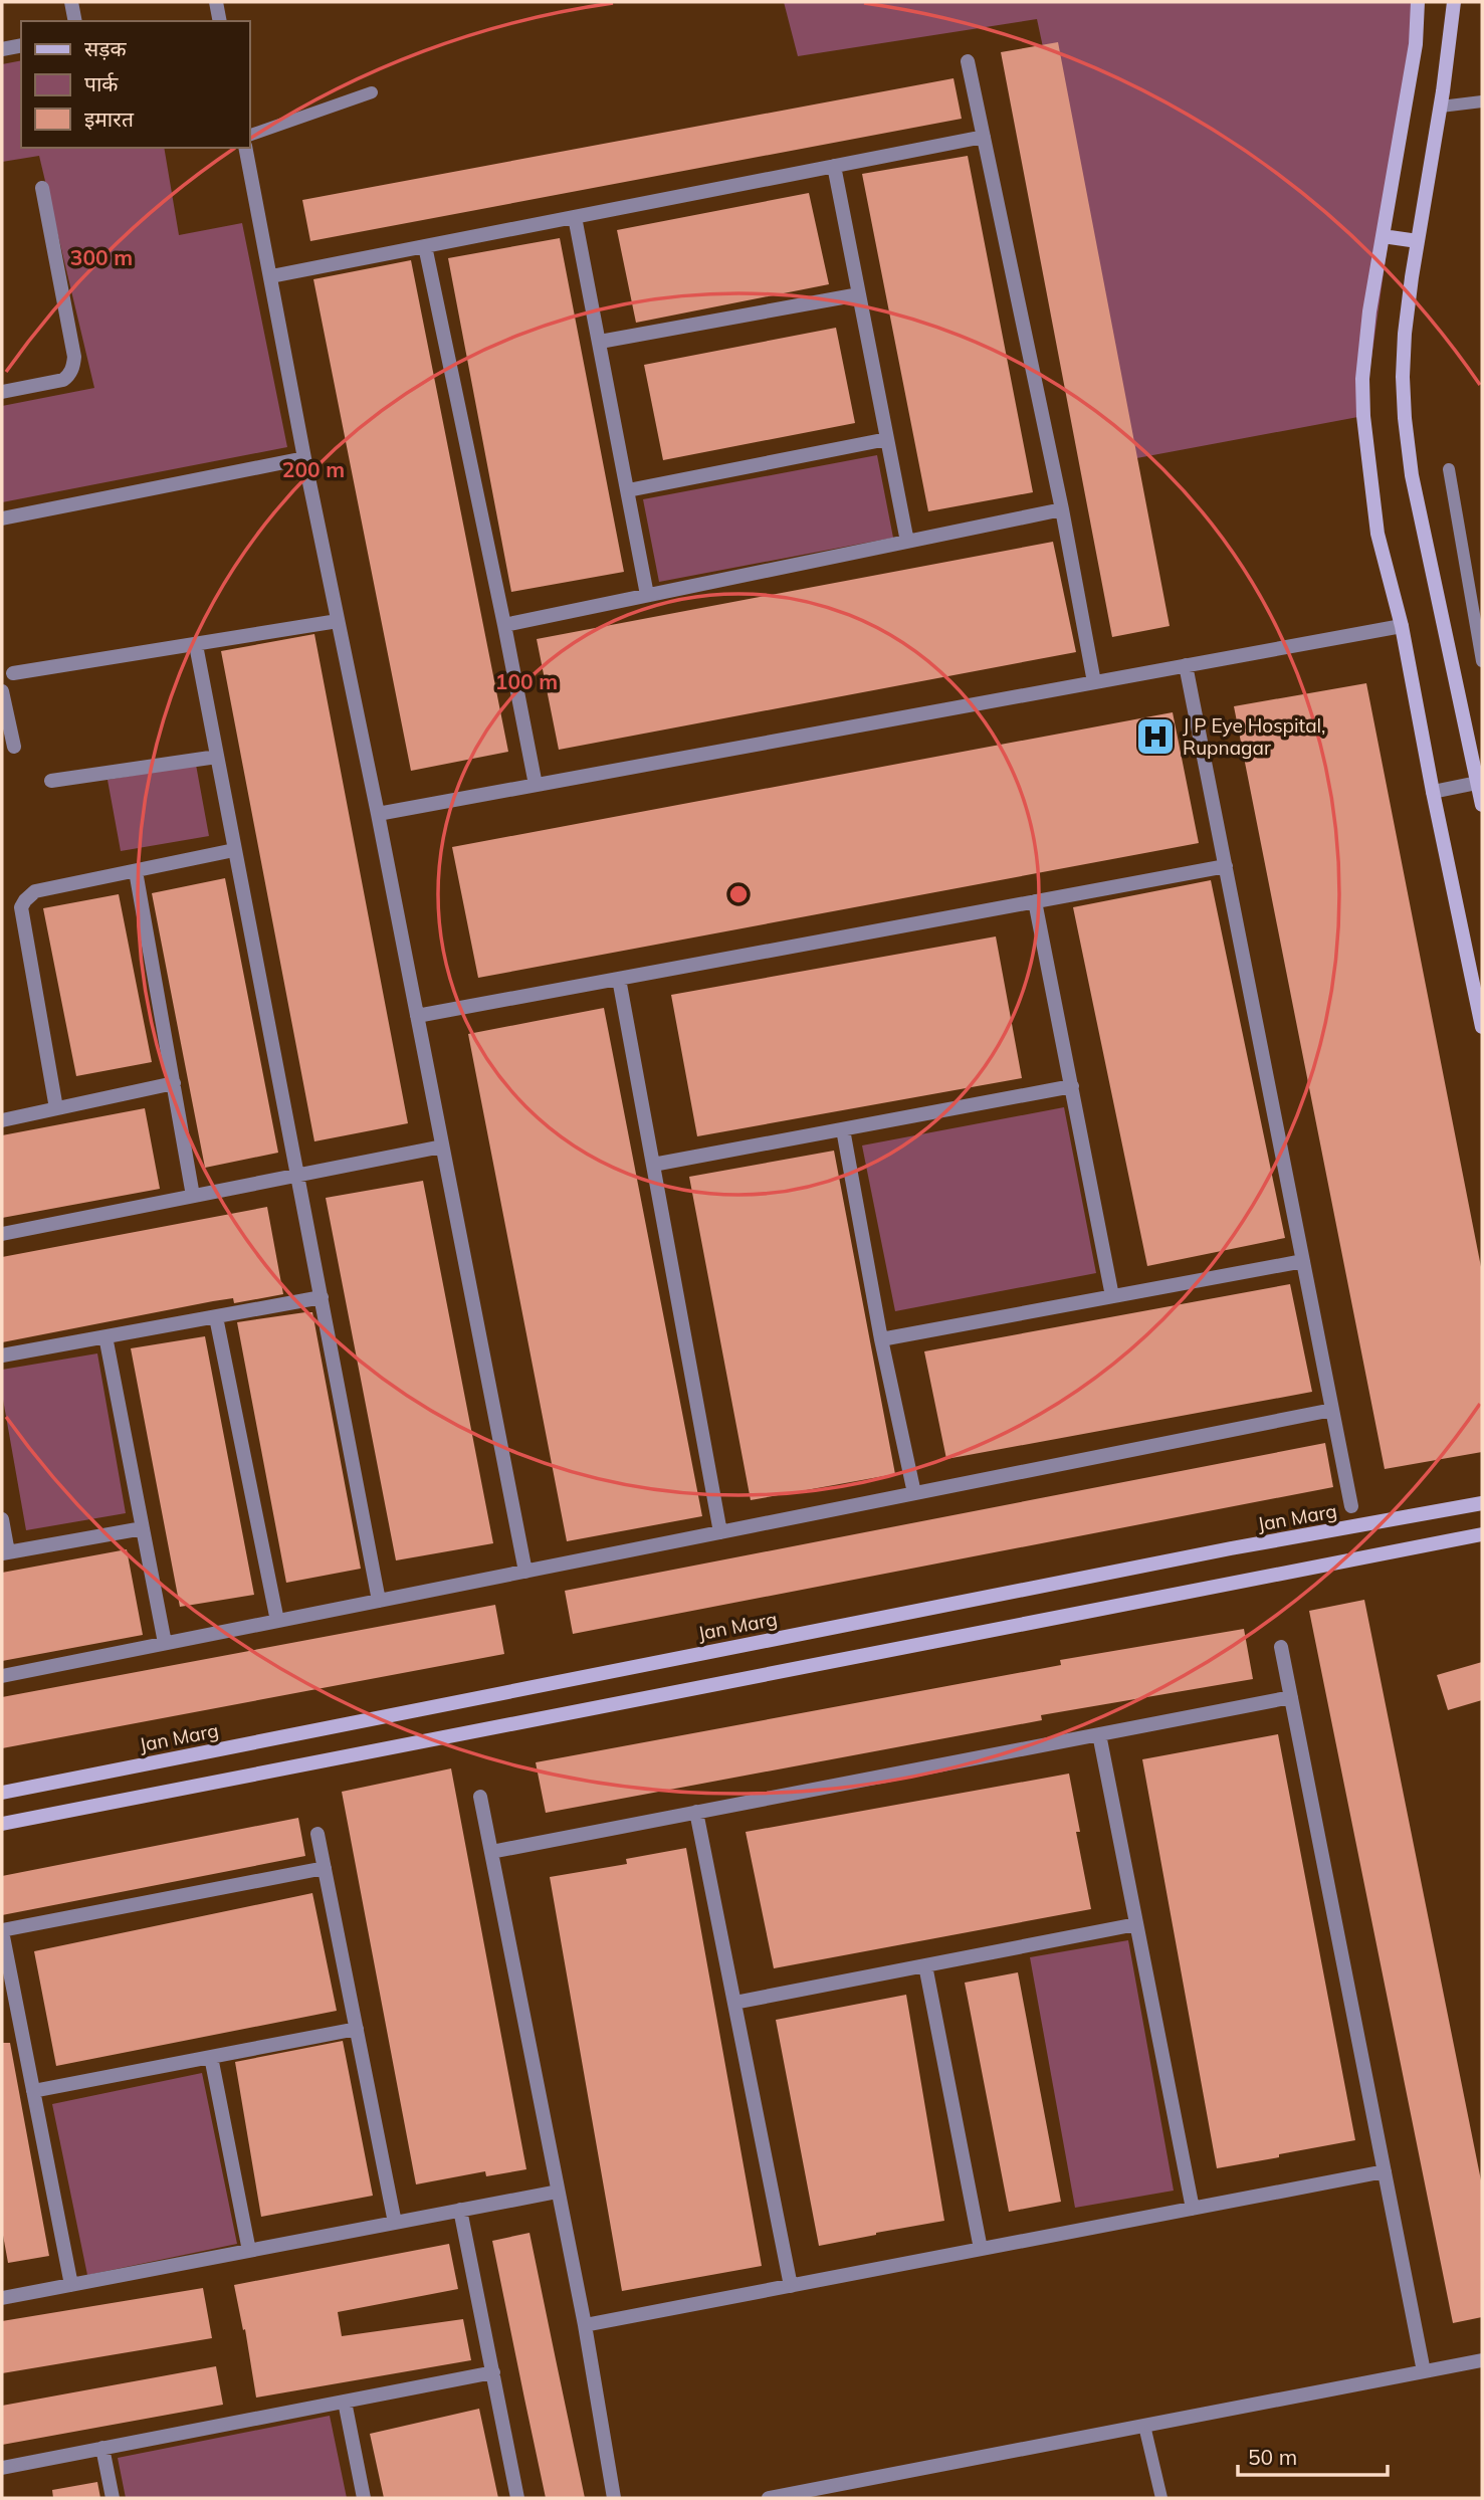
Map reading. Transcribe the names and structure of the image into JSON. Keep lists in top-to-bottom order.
{
  "streets": {
    "main road": ["Jan Marg"]
  },
  "places": {
    "hospital": ["J P Eye Hospital, Rupnagar"]
  },
  "legend": ["सड़क", "पार्क", "इमारत"],
  "scale_bar": "50 m",
  "rings": ["300 m", "200 m", "100 m"]
}
